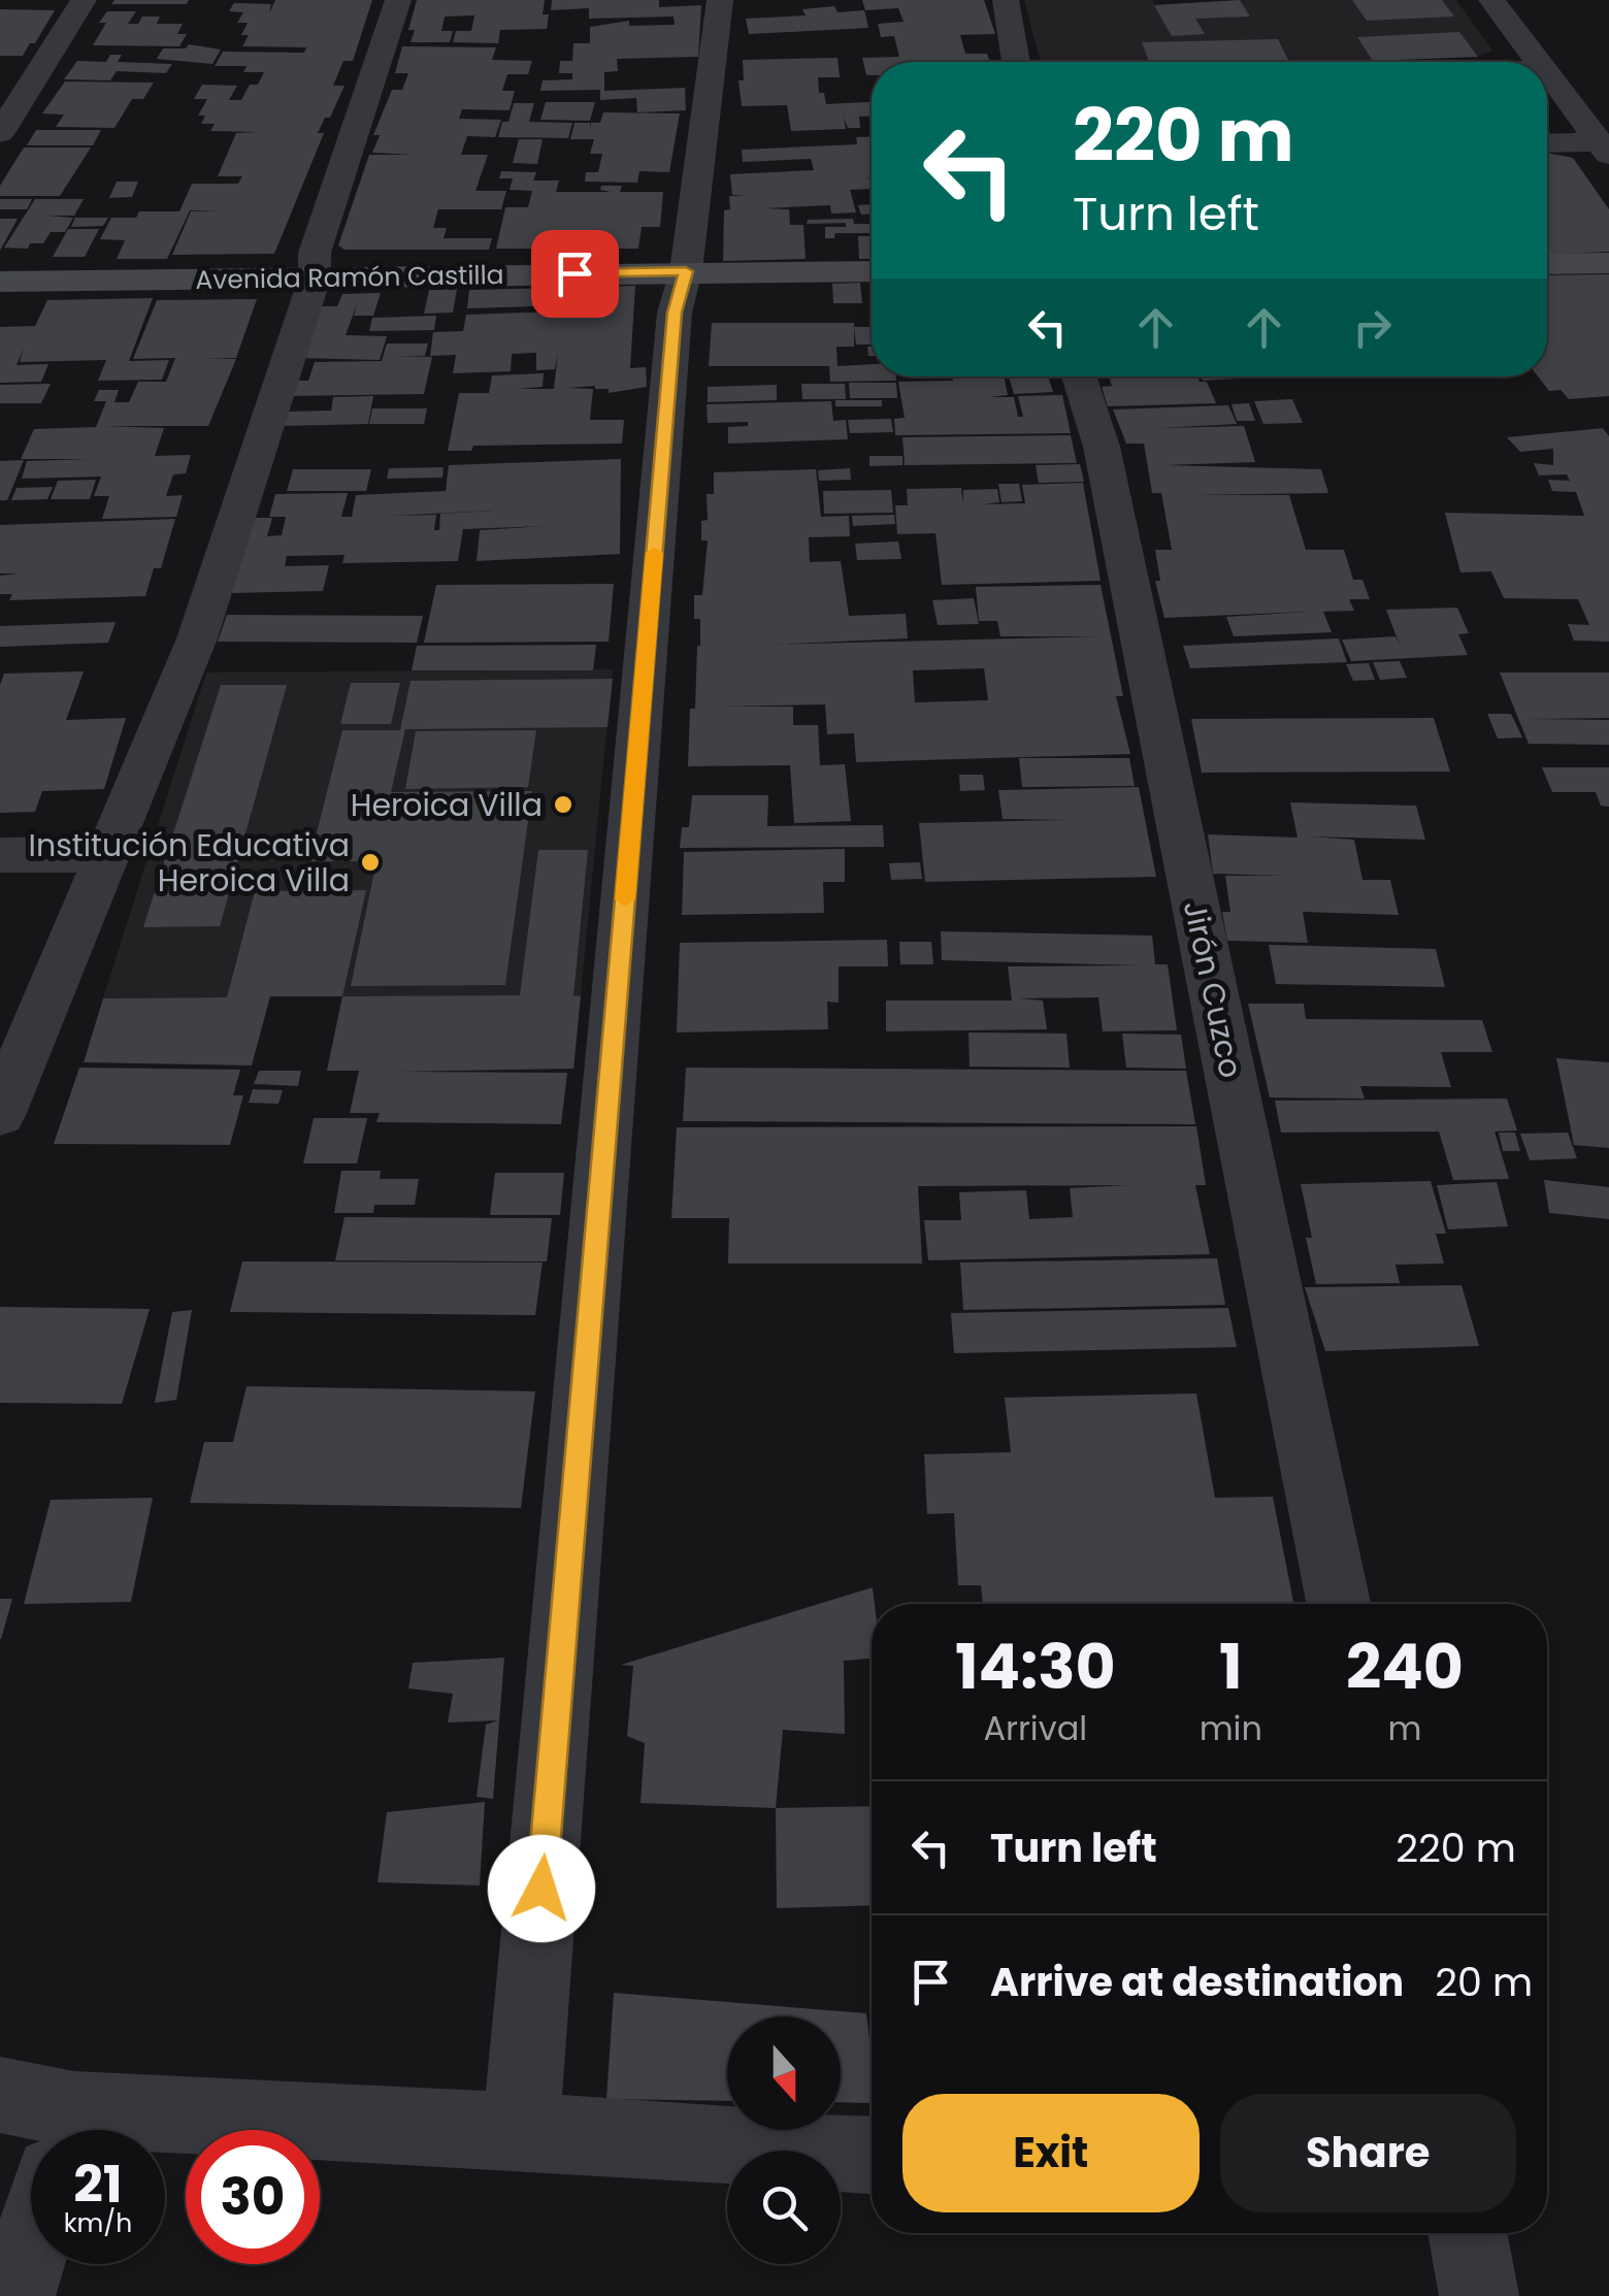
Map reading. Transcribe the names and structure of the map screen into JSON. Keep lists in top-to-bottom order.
{
  "streets": {
    "street": ["Avenida Ramón Castilla", "Jirón Cuzco"]
  },
  "places": ["Heroica Villa", "Institución Educativa Heroica Villa"],
  "north": "bottom",
  "page": {
    "turn": ["220 m", "Turn left"],
    "eta": [
      "14:30",
      "Arrival",
      "1",
      "min",
      "240",
      "m"
    ],
    "list": [
      {
        "name": "Turn left",
        "value": "220 m"
      },
      {
        "name": "Arrive at destination",
        "value": "20 m"
      }
    ],
    "buttons": ["Exit", "Share"],
    "speed": "21 km/h",
    "limit": "30"
  }
}
